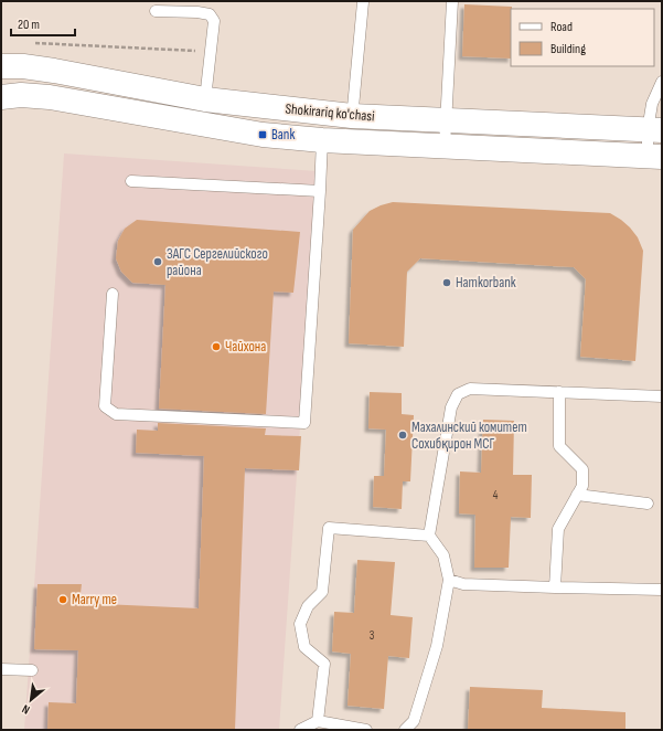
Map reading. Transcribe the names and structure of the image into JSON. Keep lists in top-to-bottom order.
{
  "streets": {
    "main road": ["Shokirariq ko'chasi"]
  },
  "places": {
    "transit": ["Bank"],
    "other": [
      "ЗАГС Сергелийского района",
      "Hamkorbank",
      "Чайхона",
      "Махалинский комитет Сохибқирон МСГ",
      "Marry me"
    ]
  },
  "house_numbers": ["4", "3"],
  "legend": ["Road", "Building"],
  "scale_bar": "20 m",
  "north": "bottom left"
}
